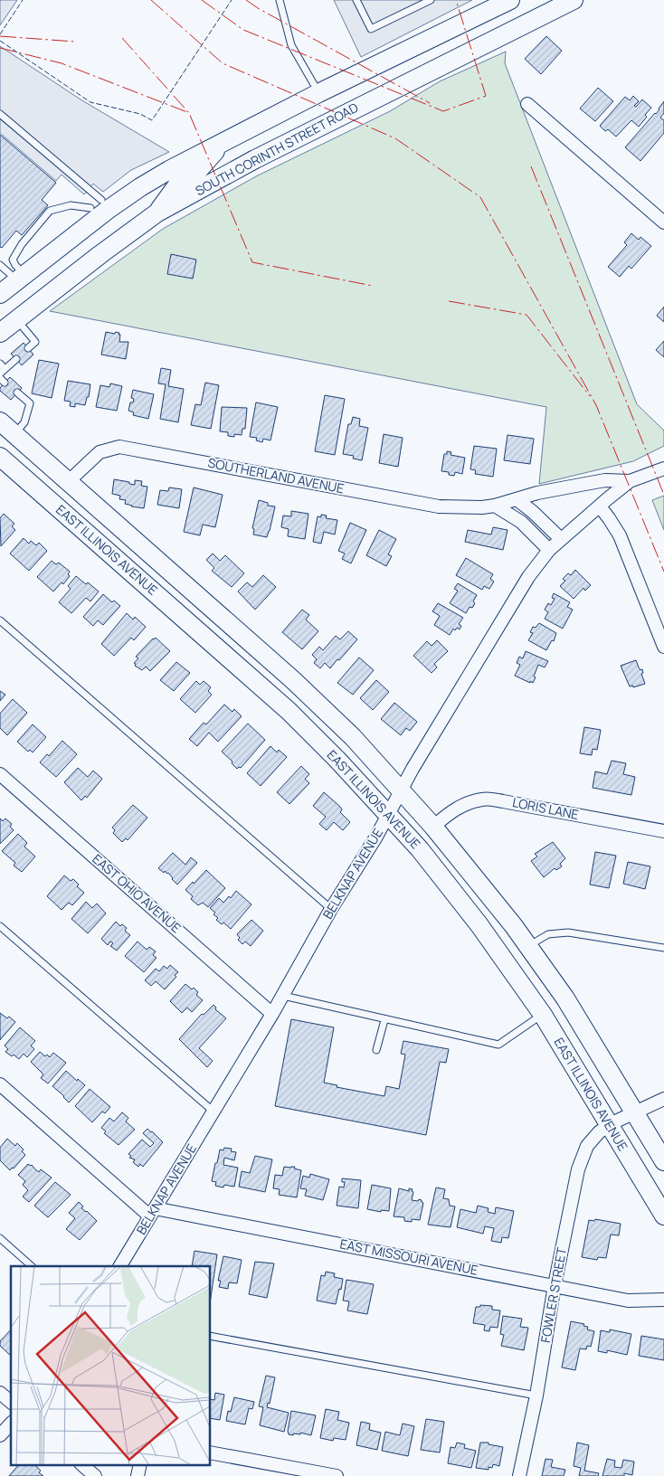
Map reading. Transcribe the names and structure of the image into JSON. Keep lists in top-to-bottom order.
{
  "streets": {
    "main road": ["SOUTH CORINTH STREET ROAD", "EAST ILLINOIS AVENUE"],
    "street": [
      "SOUTHERLAND AVENUE",
      "LORIS LANE",
      "BELKNAP AVENUE",
      "EAST OHIO AVENUE",
      "EAST MISSOURI AVENUE",
      "FOWLER STREET"
    ]
  },
  "crossings": [
    ["SOUTHERLAND AVENUE", "EAST ILLINOIS AVENUE"],
    ["SOUTHERLAND AVENUE", "BELKNAP AVENUE"],
    ["EAST ILLINOIS AVENUE", "LORIS LANE"],
    ["EAST ILLINOIS AVENUE", "BELKNAP AVENUE"],
    ["EAST ILLINOIS AVENUE", "FOWLER STREET"],
    ["BELKNAP AVENUE", "EAST OHIO AVENUE"],
    ["BELKNAP AVENUE", "EAST MISSOURI AVENUE"],
    ["EAST MISSOURI AVENUE", "FOWLER STREET"]
  ]
}
